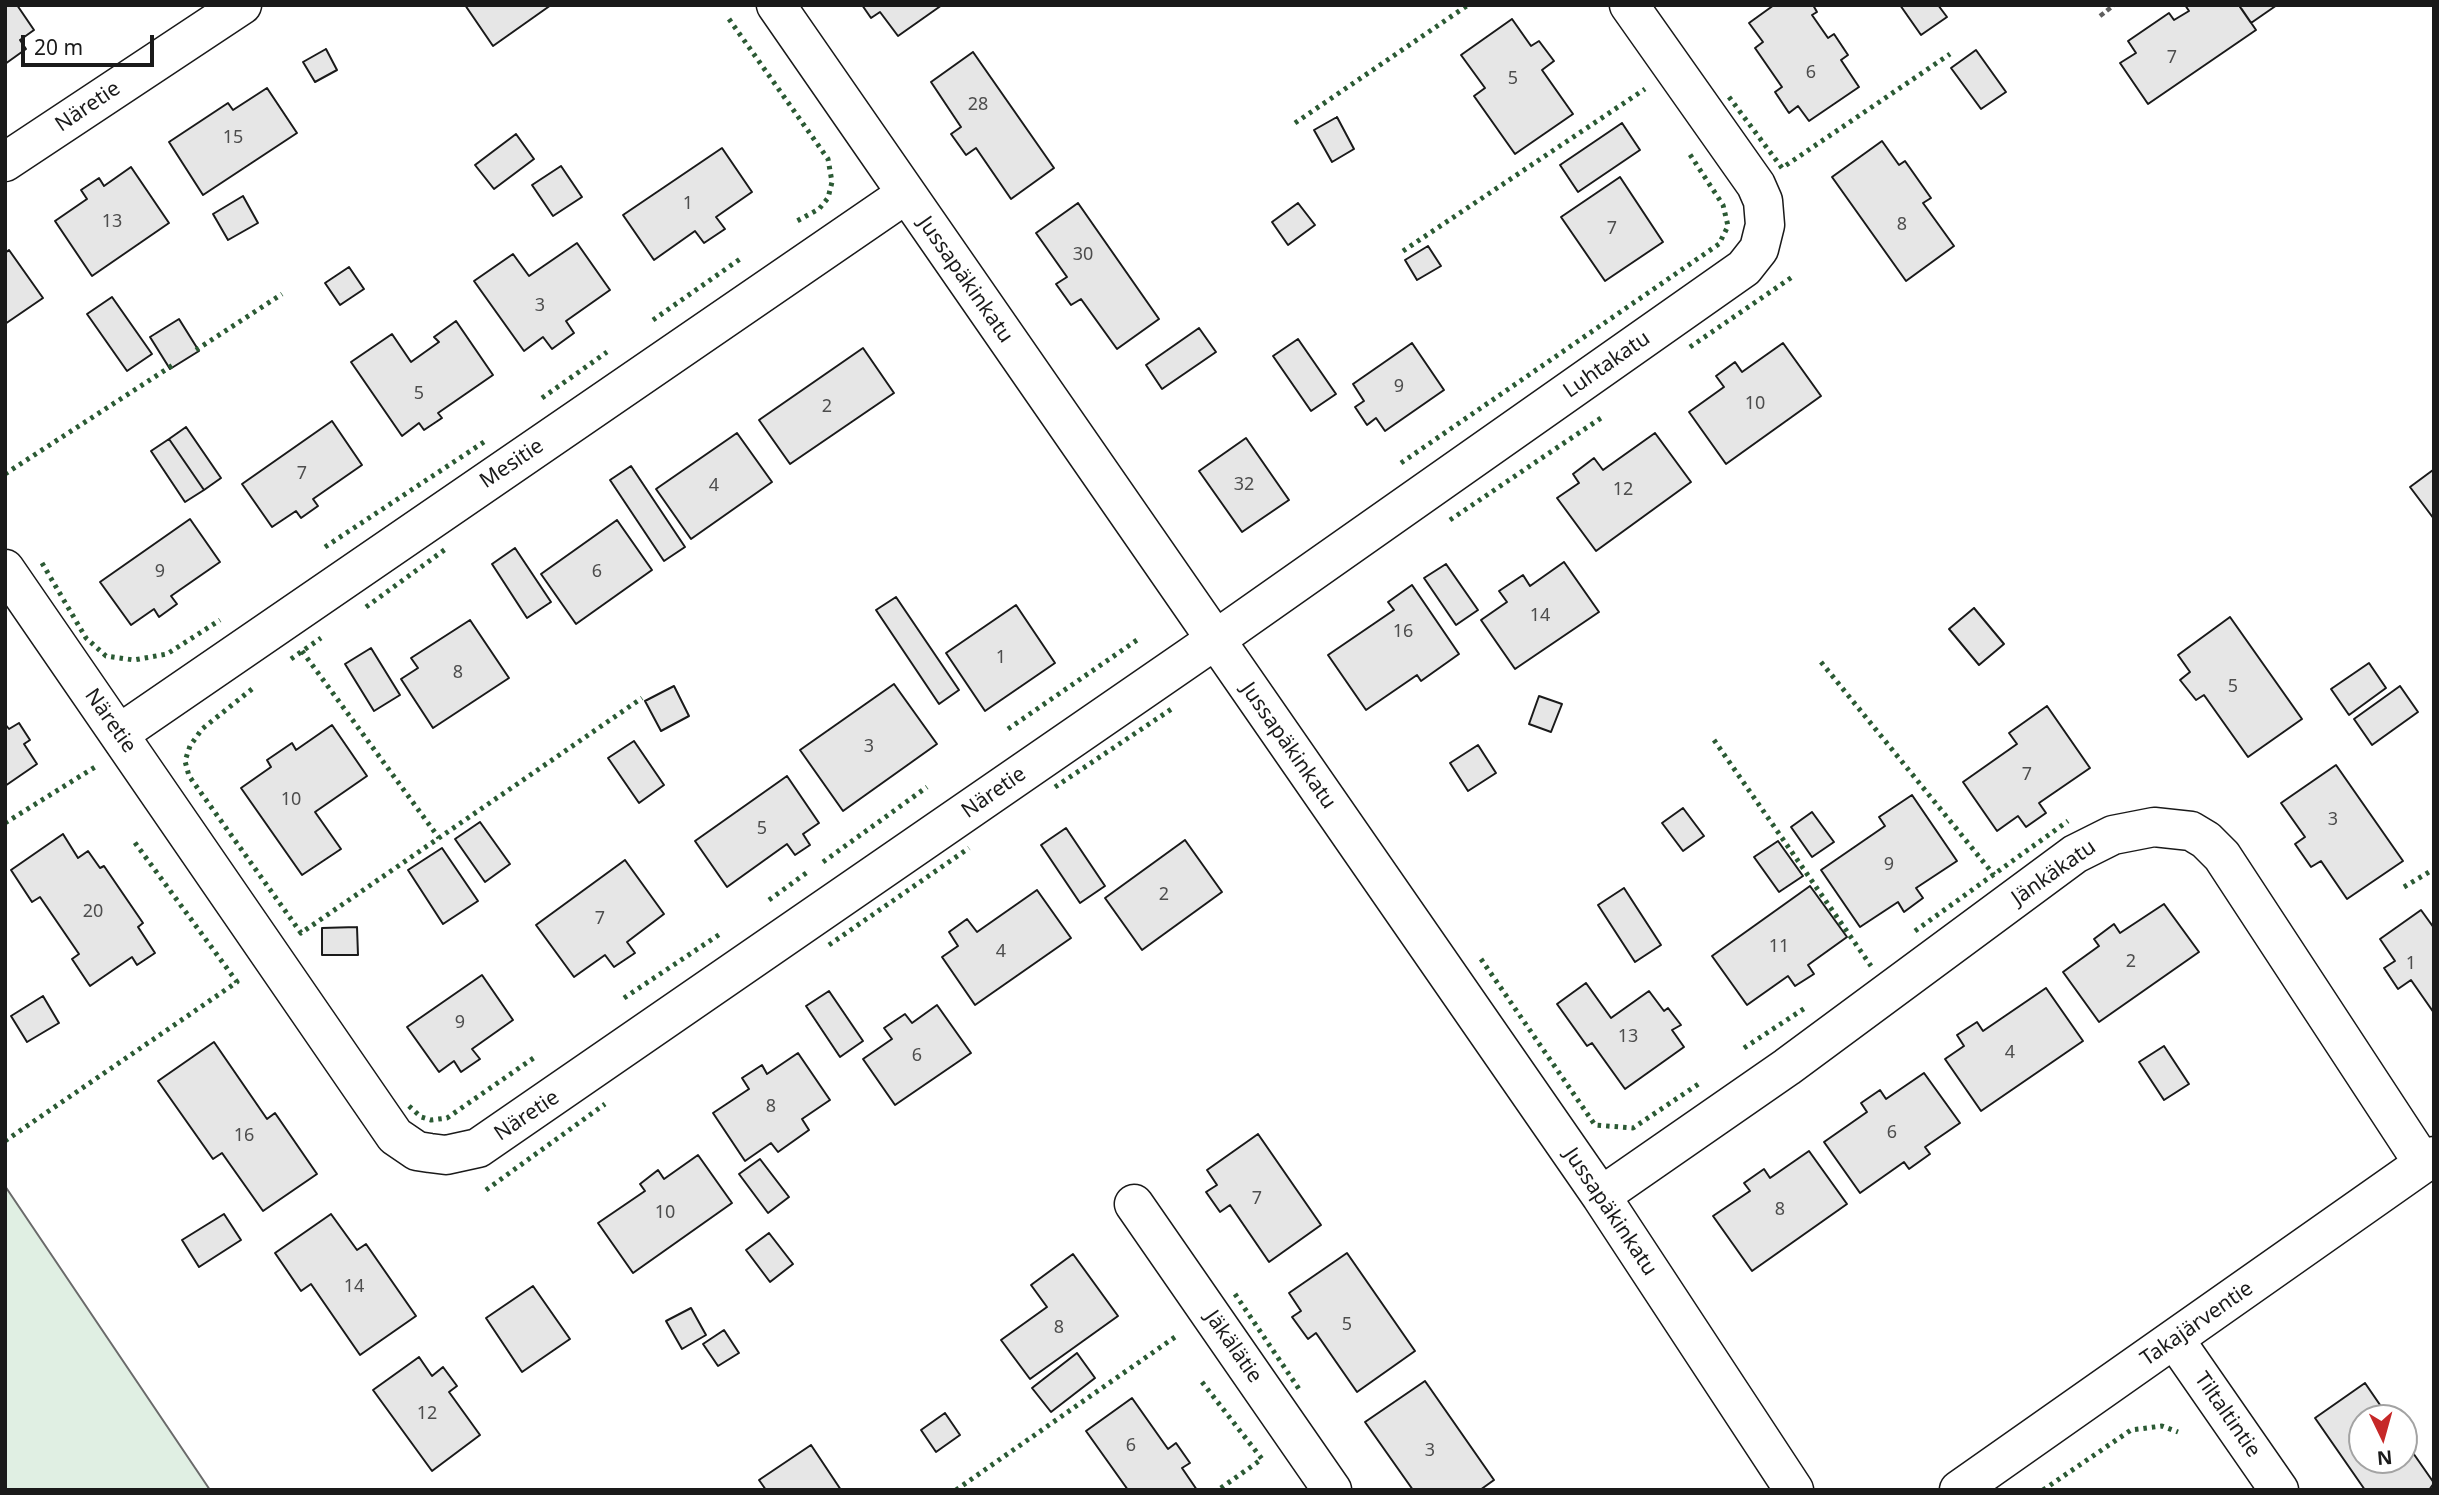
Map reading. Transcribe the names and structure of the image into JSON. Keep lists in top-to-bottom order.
{
  "streets": {
    "street": [
      "Näretie",
      "Jussapäkinkatu",
      "Luhtakatu",
      "Mesitie",
      "Jänkäkatu",
      "Takajärventie",
      "Jäkälätie",
      "Tiltaltintie"
    ]
  },
  "crossings": [
    ["Näretie", "Jussapäkinkatu"],
    ["Näretie", "Luhtakatu"],
    ["Näretie", "Mesitie"],
    ["Jussapäkinkatu", "Luhtakatu"],
    ["Jussapäkinkatu", "Mesitie"],
    ["Jussapäkinkatu", "Jänkäkatu"],
    ["Jänkäkatu", "Takajärventie"],
    ["Takajärventie", "Tiltaltintie"]
  ],
  "house_numbers": [
    "7",
    "6",
    "5",
    "28",
    "15",
    "1",
    "13",
    "8",
    "7",
    "30",
    "3",
    "9",
    "5",
    "10",
    "2",
    "7",
    "32",
    "4",
    "12",
    "9",
    "6",
    "14",
    "16",
    "1",
    "8",
    "5",
    "3",
    "7",
    "10",
    "3",
    "5",
    "9",
    "2",
    "20",
    "7",
    "11",
    "4",
    "2",
    "1",
    "9",
    "13",
    "4",
    "6",
    "8",
    "6",
    "16",
    "7",
    "8",
    "10",
    "14",
    "5",
    "8",
    "12",
    "6",
    "3"
  ],
  "scale_bar": "20 m",
  "north": "bottom"
}
